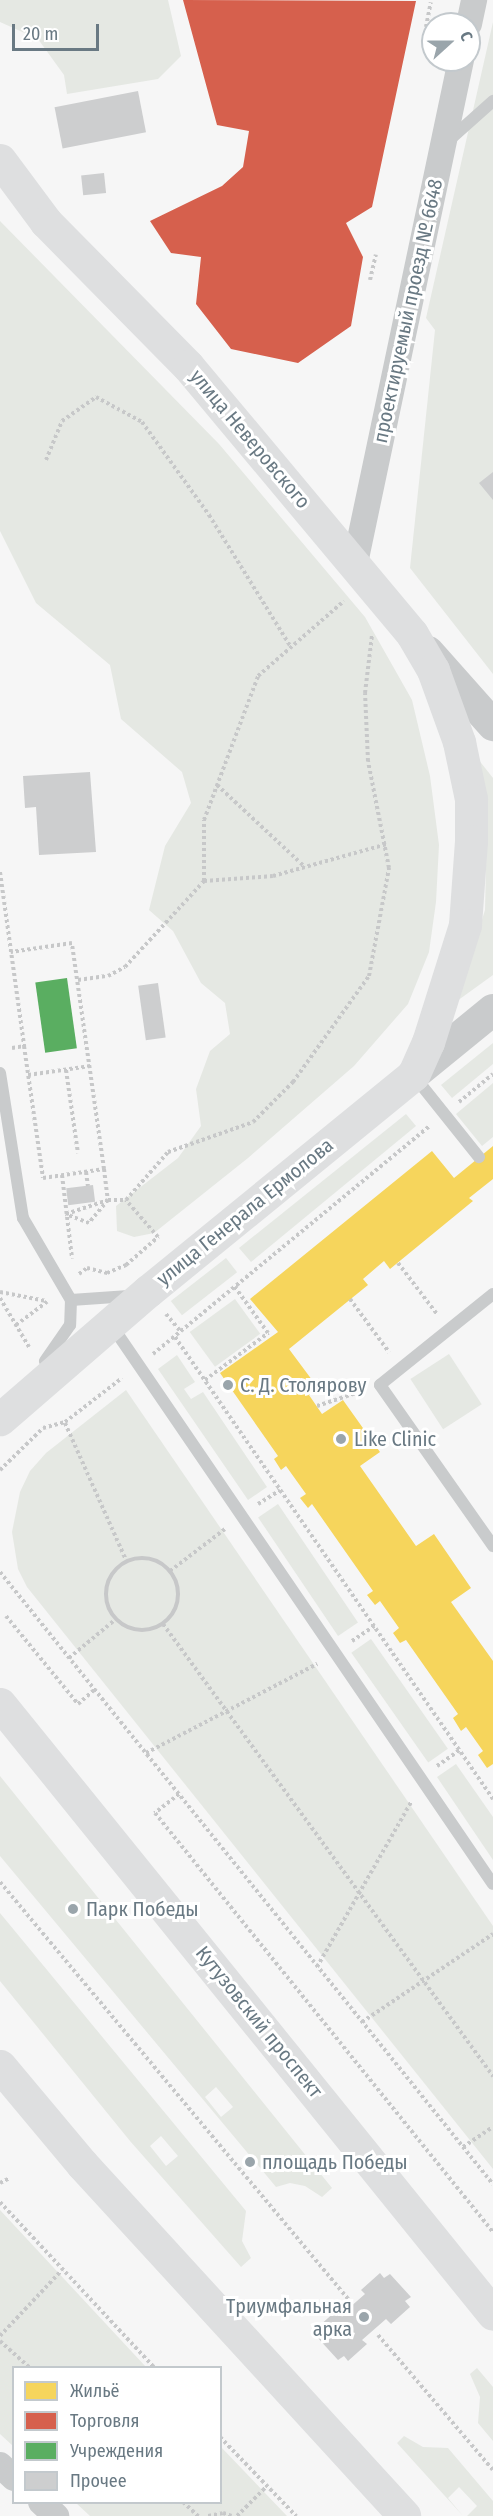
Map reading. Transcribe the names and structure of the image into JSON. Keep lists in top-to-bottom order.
{
  "streets": {
    "main road": ["улица Неверовского", "улица Генерала Ермолова", "Кутузовский проспект"],
    "street": ["проектируемый проезд № 6648"]
  },
  "crossings": [
    ["проектируемый проезд № 6648", "улица Неверовского"]
  ],
  "places": [
    "С. Д. Столярову",
    "Like Clinic",
    "Парк Победы",
    "площадь Победы",
    "Триумфальная арка"
  ],
  "legend": [
    "Жильё",
    "Торговля",
    "Учреждения",
    "Прочее"
  ],
  "scale_bar": "20 m",
  "north": "right"
}
